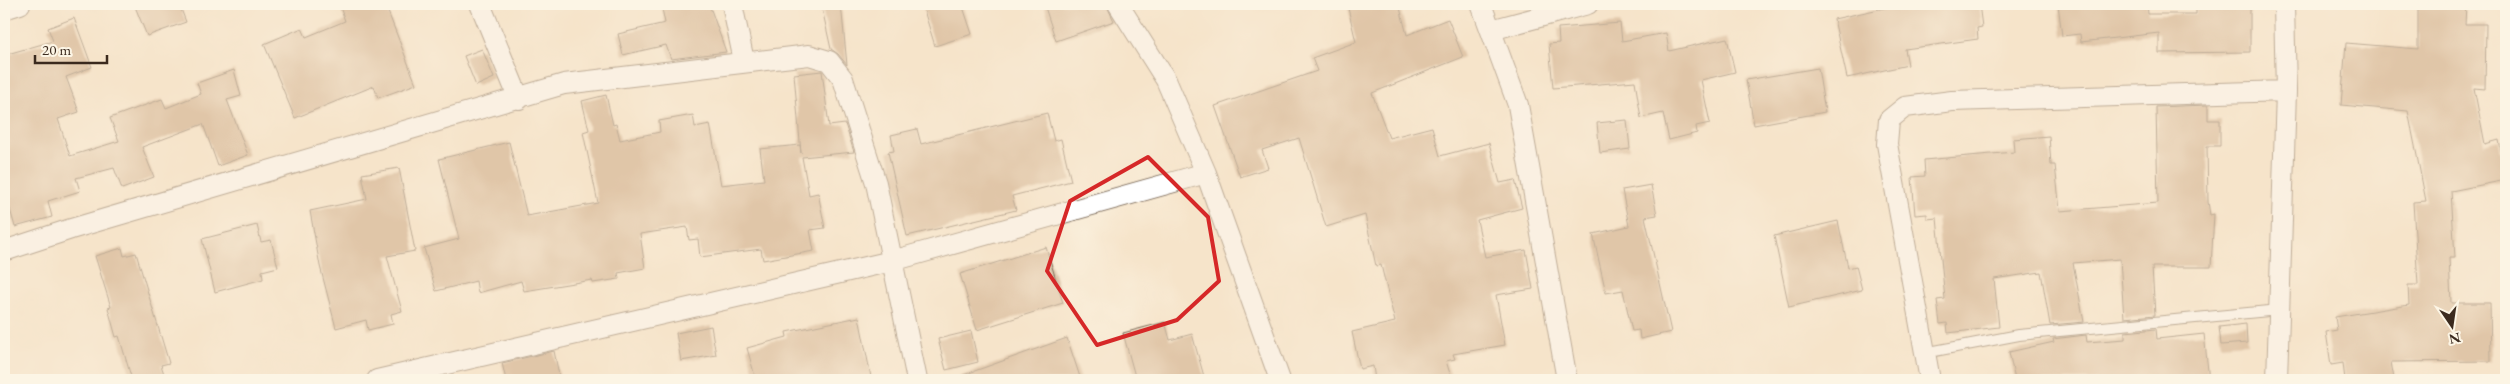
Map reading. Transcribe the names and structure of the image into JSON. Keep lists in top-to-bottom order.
{
  "scale_bar": "20 m",
  "north": "bottom"
}
